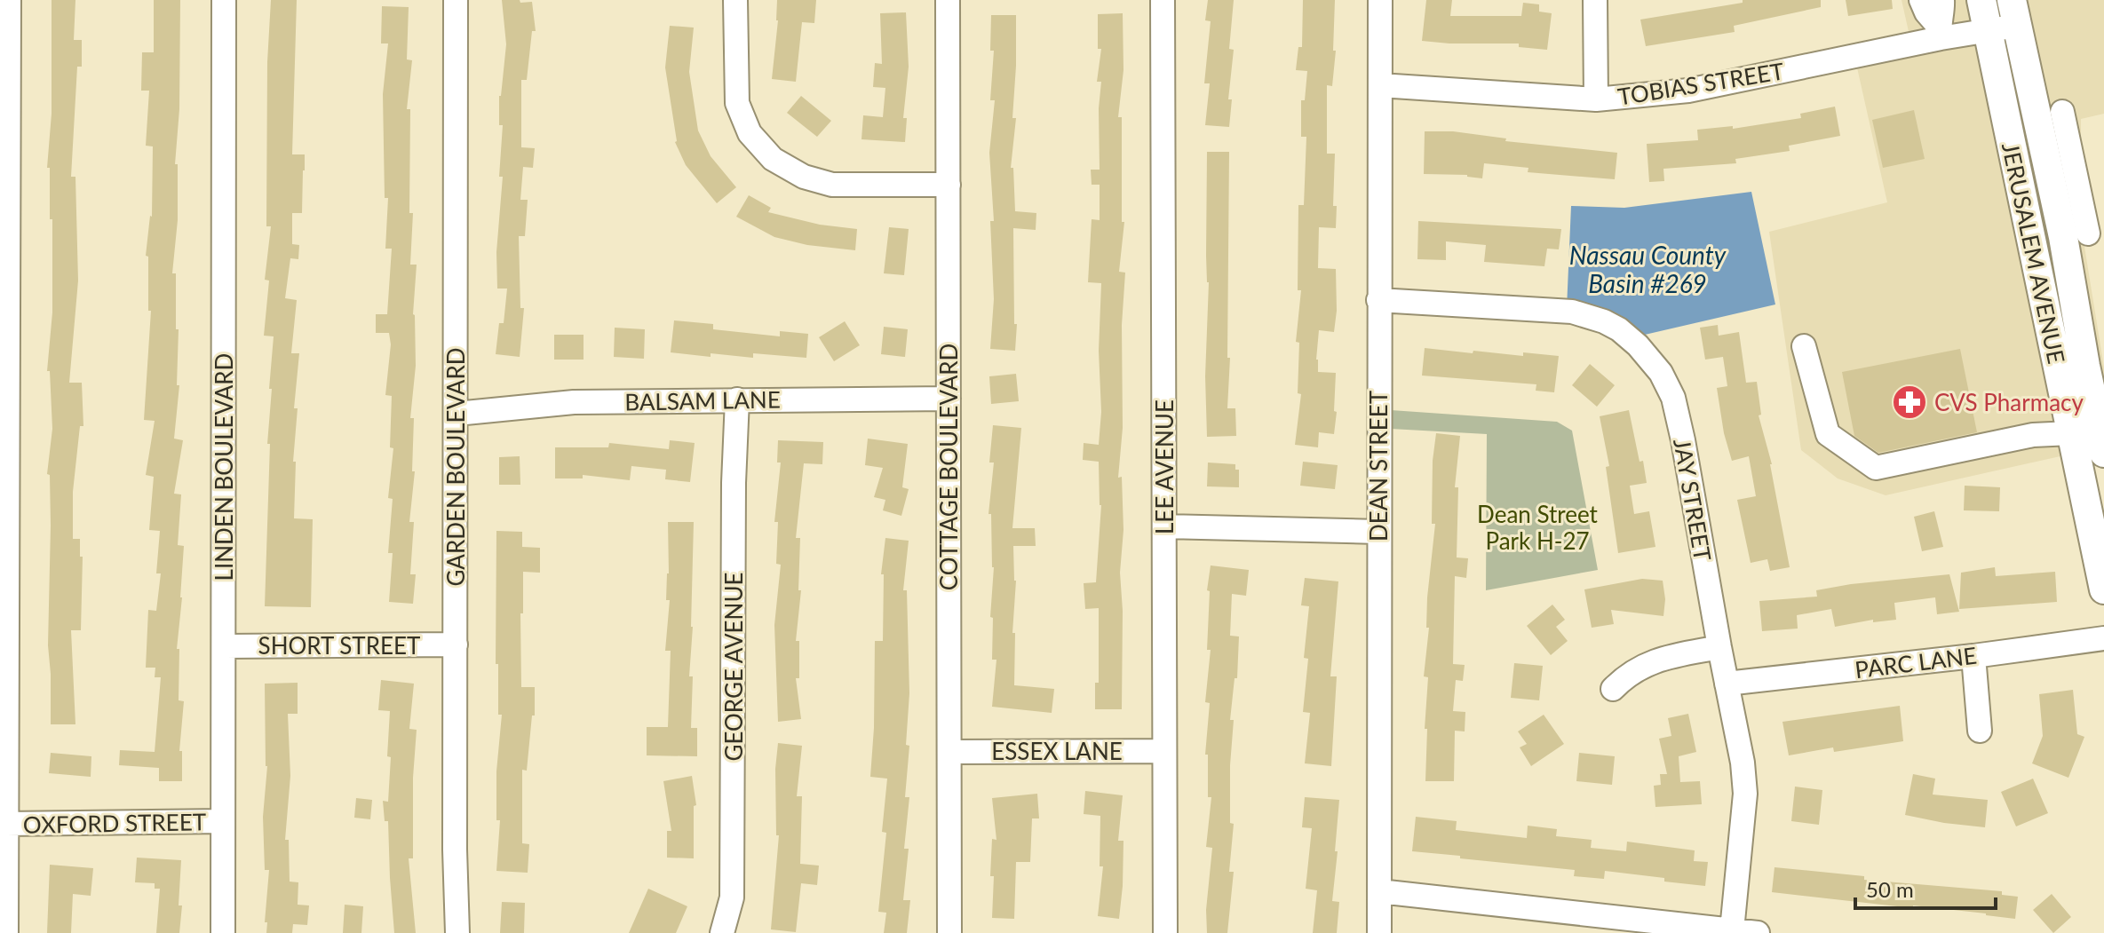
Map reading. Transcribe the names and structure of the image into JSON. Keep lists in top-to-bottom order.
{
  "streets": {
    "main road": ["JERUSALEM AVENUE"],
    "street": [
      "TOBIAS STREET",
      "BALSAM LANE",
      "DEAN STREET",
      "LINDEN BOULEVARD",
      "GARDEN BOULEVARD",
      "COTTAGE BOULEVARD",
      "LEE AVENUE",
      "JAY STREET",
      "SHORT STREET",
      "PARC LANE",
      "GEORGE AVENUE",
      "ESSEX LANE",
      "OXFORD STREET"
    ]
  },
  "crossings": [
    ["TOBIAS STREET", "JERUSALEM AVENUE"],
    ["TOBIAS STREET", "DEAN STREET"],
    ["BALSAM LANE", "GARDEN BOULEVARD"],
    ["BALSAM LANE", "COTTAGE BOULEVARD"],
    ["BALSAM LANE", "GEORGE AVENUE"],
    ["DEAN STREET", "JAY STREET"],
    ["LINDEN BOULEVARD", "SHORT STREET"],
    ["LINDEN BOULEVARD", "OXFORD STREET"],
    ["GARDEN BOULEVARD", "SHORT STREET"],
    ["COTTAGE BOULEVARD", "ESSEX LANE"],
    ["LEE AVENUE", "ESSEX LANE"],
    ["JAY STREET", "PARC LANE"]
  ],
  "water": ["Nassau County Basin #269"],
  "parks": ["Dean Street Park H-27"],
  "places": {
    "pharmacy": ["CVS Pharmacy"]
  },
  "scale_bar": "50 m"
}
